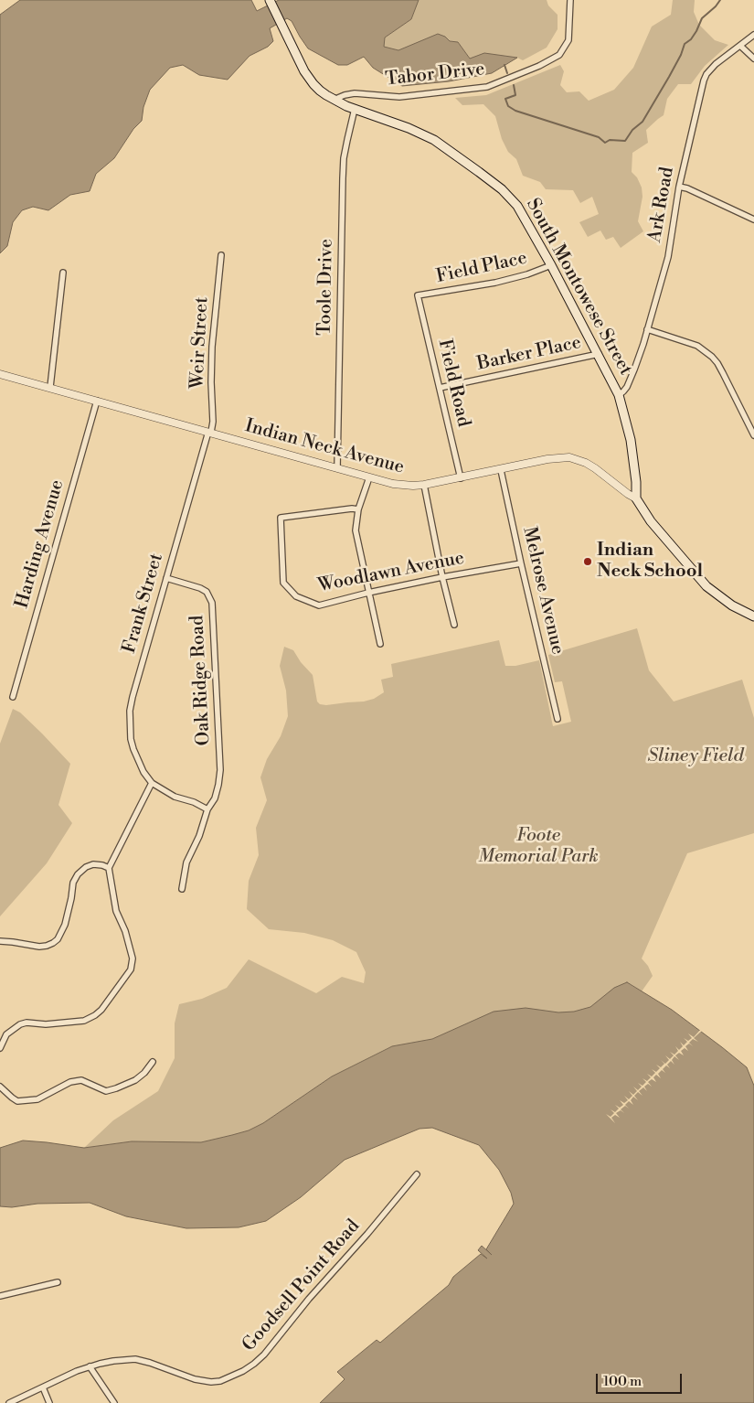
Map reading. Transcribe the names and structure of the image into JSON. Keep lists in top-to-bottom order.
{
  "streets": {
    "main road": ["South Montowese Street"],
    "street": [
      "Tabor Drive",
      "Ark Road",
      "Field Place",
      "Toole Drive",
      "Weir Street",
      "Barker Place",
      "Field Road",
      "Indian Neck Avenue",
      "Harding Avenue",
      "Woodlawn Avenue",
      "Melrose Avenue",
      "Frank Street",
      "Oak Ridge Road",
      "Goodsell Point Road"
    ]
  },
  "crossings": [
    ["Tabor Drive", "South Montowese Street"],
    ["Ark Road", "South Montowese Street"],
    ["Field Place", "South Montowese Street"],
    ["Field Place", "Field Road"],
    ["Toole Drive", "South Montowese Street"],
    ["Toole Drive", "Indian Neck Avenue"],
    ["South Montowese Street", "Barker Place"],
    ["South Montowese Street", "Indian Neck Avenue"],
    ["Weir Street", "Indian Neck Avenue"],
    ["Weir Street", "Frank Street"],
    ["Barker Place", "Field Road"],
    ["Field Road", "Indian Neck Avenue"],
    ["Indian Neck Avenue", "Harding Avenue"],
    ["Indian Neck Avenue", "Melrose Avenue"],
    ["Indian Neck Avenue", "Frank Street"],
    ["Woodlawn Avenue", "Melrose Avenue"],
    ["Frank Street", "Oak Ridge Road"]
  ],
  "parks": ["Sliney Field", "Foote Memorial Park"],
  "places": ["Indian Neck School"],
  "scale_bar": "100 m"
}
